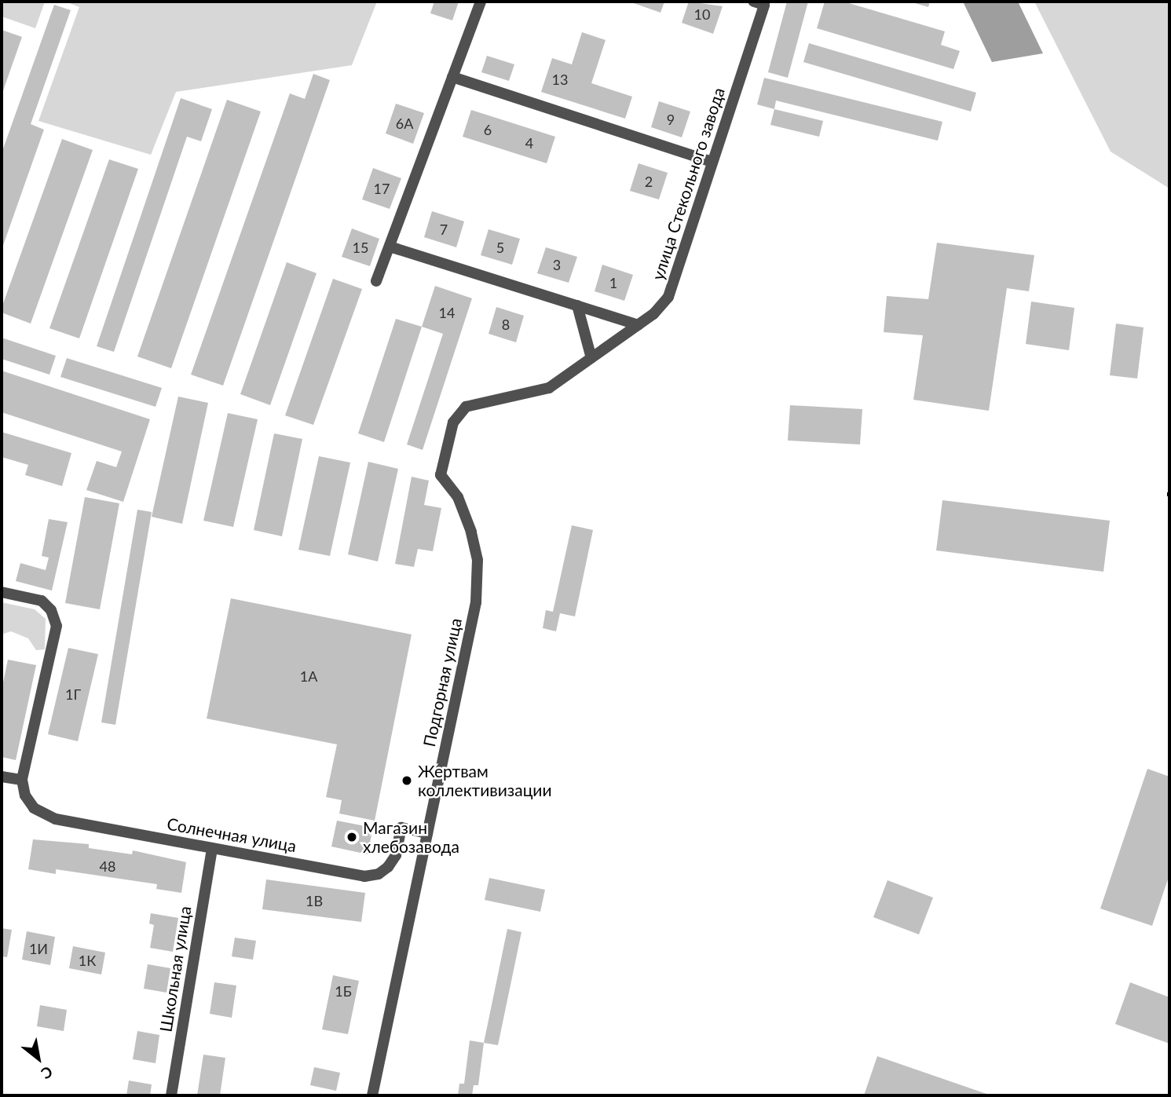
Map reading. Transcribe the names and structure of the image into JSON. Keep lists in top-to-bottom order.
{
  "streets": {
    "street": [
      "улица Стекольного завода",
      "Подгорная улица",
      "Солнечная улица",
      "Школьная улица"
    ]
  },
  "crossings": [
    ["улица Стекольного завода", "Подгорная улица"],
    ["Подгорная улица", "Солнечная улица"],
    ["Солнечная улица", "Школьная улица"]
  ],
  "places": ["Жертвам коллективизации", "Магазин хлебозавода"],
  "house_numbers": [
    "10",
    "13",
    "9",
    "6А",
    "6",
    "4",
    "2",
    "17",
    "7",
    "15",
    "5",
    "3",
    "1",
    "14",
    "8",
    "1А",
    "1Г",
    "48",
    "1В",
    "1И",
    "1К",
    "1Б"
  ],
  "north": "bottom right"
}
